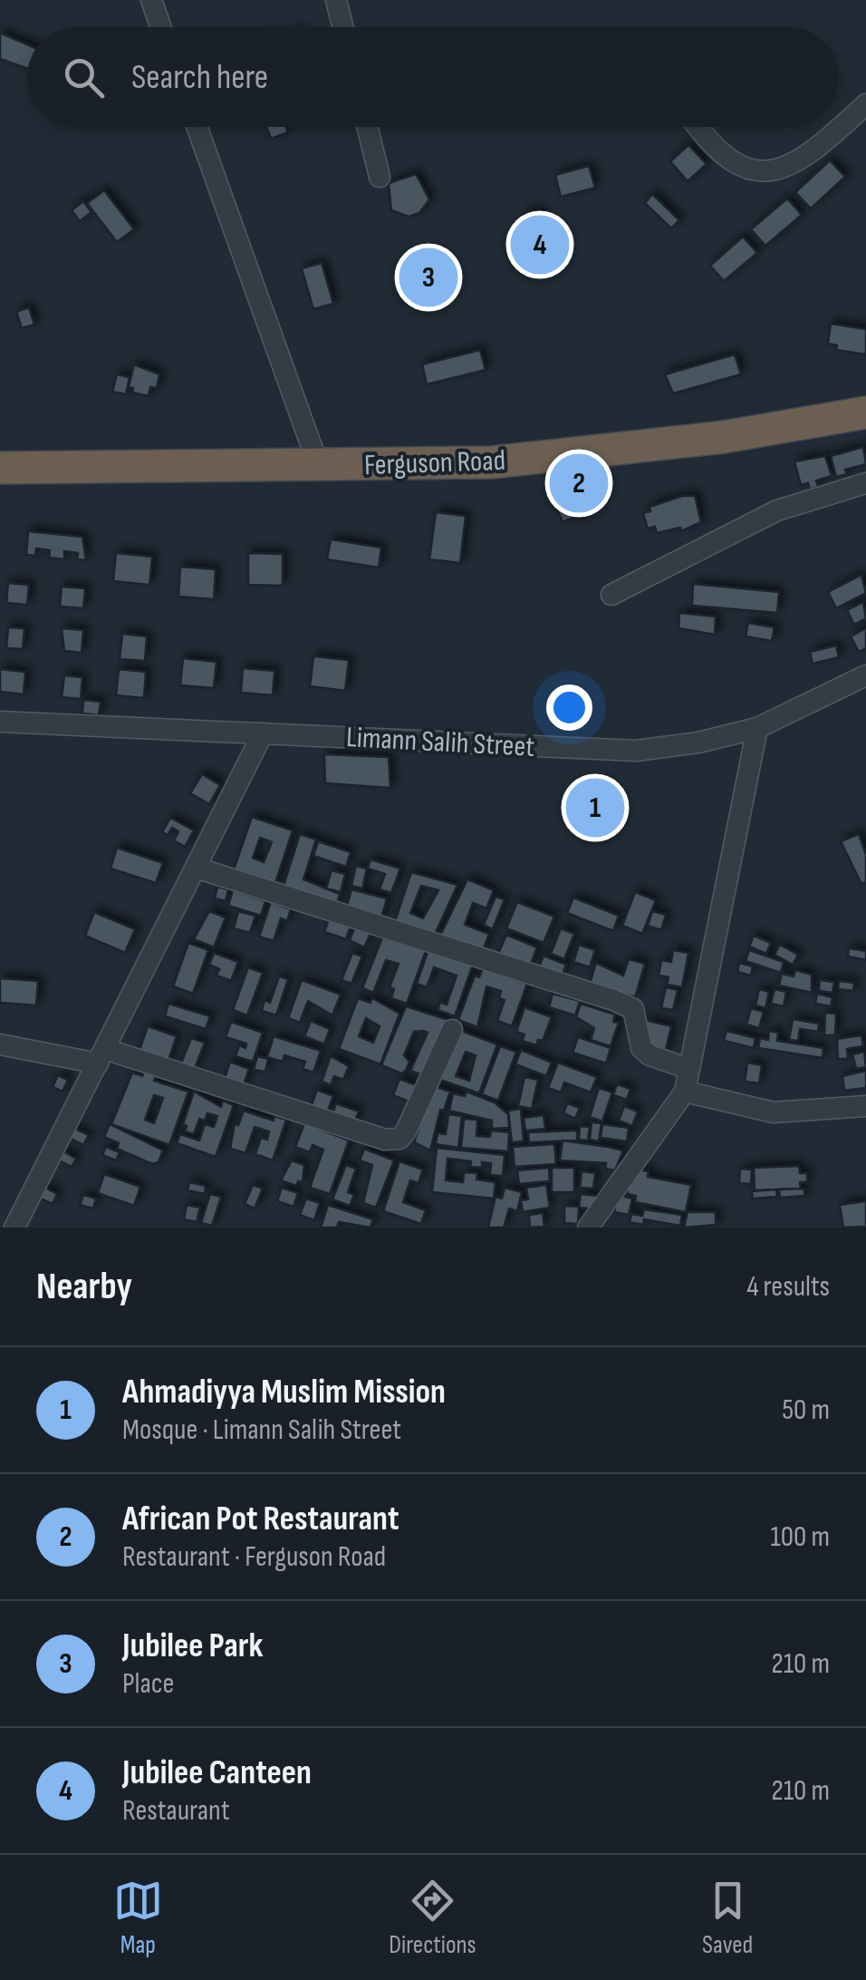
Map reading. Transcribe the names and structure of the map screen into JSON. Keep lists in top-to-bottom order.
{
  "streets": {
    "highway": ["Ferguson Road"],
    "street": ["Limann Salih Street"]
  },
  "page": {
    "search": "Search here",
    "pins": [
      "4",
      "3",
      "2",
      "1"
    ],
    "heading": ["Nearby", "4 results"],
    "list": [
      {
        "mark": "1",
        "name": "Ahmadiyya Muslim Mission",
        "note": "Mosque · Limann Salih Street",
        "value": "50 m"
      },
      {
        "mark": "2",
        "name": "African Pot Restaurant",
        "note": "Restaurant · Ferguson Road",
        "value": "100 m"
      },
      {
        "mark": "3",
        "name": "Jubilee Park",
        "note": "Place",
        "value": "210 m"
      },
      {
        "mark": "4",
        "name": "Jubilee Canteen",
        "note": "Restaurant",
        "value": "210 m"
      }
    ],
    "nav": ["Map", "Directions", "Saved"]
  }
}
